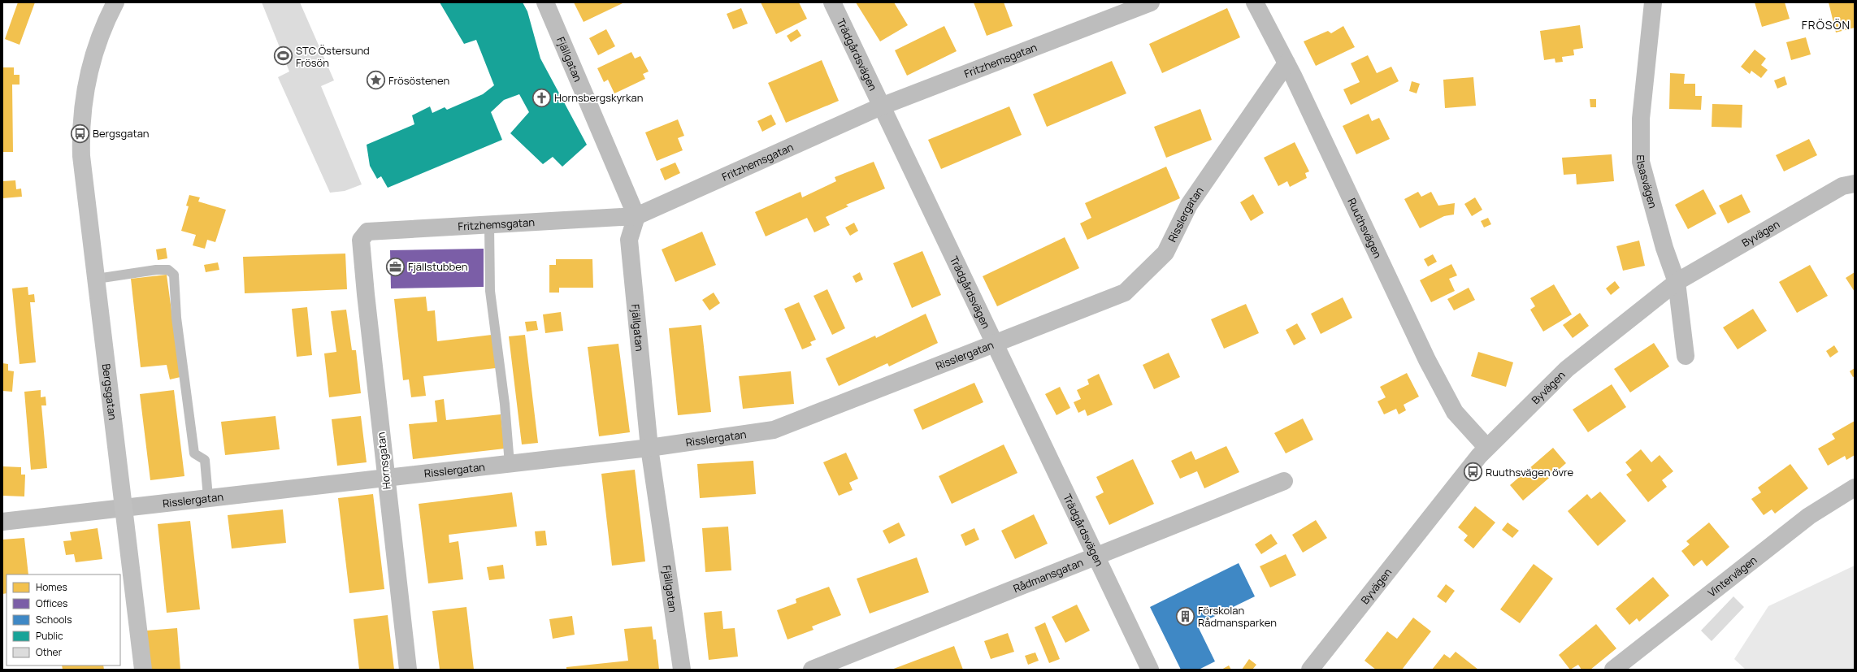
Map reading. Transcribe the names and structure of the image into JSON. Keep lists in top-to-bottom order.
{
  "streets": {
    "street": [
      "Trädgårdsvägen",
      "Fjällgatan",
      "Fritzhemsgatan",
      "Elsasvägen",
      "Risslergatan",
      "Ruuthsvägen",
      "Byvägen",
      "Bergsgatan",
      "Hornsgatan",
      "Rådmansgatan",
      "Vintervägen"
    ]
  },
  "crossings": [
    ["Trädgårdsvägen", "Fritzhemsgatan"],
    ["Trädgårdsvägen", "Risslergatan"],
    ["Trädgårdsvägen", "Rådmansgatan"],
    ["Fjällgatan", "Fritzhemsgatan"],
    ["Fjällgatan", "Risslergatan"],
    ["Fritzhemsgatan", "Hornsgatan"],
    ["Elsasvägen", "Byvägen"],
    ["Risslergatan", "Ruuthsvägen"],
    ["Risslergatan", "Bergsgatan"],
    ["Risslergatan", "Hornsgatan"],
    ["Ruuthsvägen", "Byvägen"]
  ],
  "districts": ["FRÖSÖN"],
  "places": {
    "sports": ["STC Östersund Frösön"],
    "place": ["Frösöstenen"],
    "church": ["Hornsbergskyrkan"],
    "bus stop": ["Bergsgatan", "Ruuthsvägen övre"],
    "office": ["Fjällstubben"],
    "building": ["Förskolan Rådmansparken"]
  },
  "legend": [
    "Homes",
    "Offices",
    "Schools",
    "Public",
    "Other"
  ]
}
